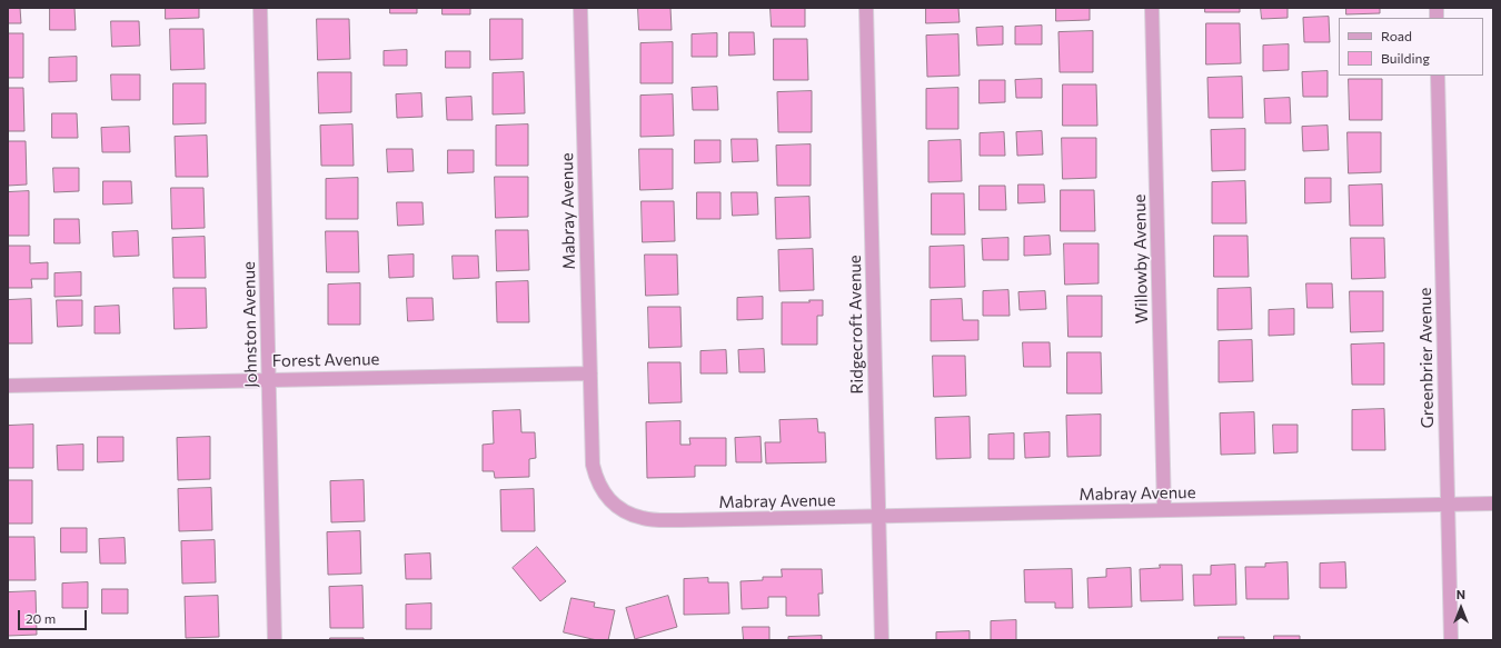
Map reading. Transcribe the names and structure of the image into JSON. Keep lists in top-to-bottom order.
{
  "streets": {
    "street": [
      "Mabray Avenue",
      "Willowby Avenue",
      "Johnston Avenue",
      "Ridgecroft Avenue",
      "Greenbrier Avenue",
      "Forest Avenue"
    ]
  },
  "crossings": [
    ["Mabray Avenue", "Willowby Avenue"],
    ["Mabray Avenue", "Ridgecroft Avenue"],
    ["Mabray Avenue", "Greenbrier Avenue"],
    ["Mabray Avenue", "Forest Avenue"],
    ["Johnston Avenue", "Forest Avenue"]
  ],
  "legend": ["Road", "Building"],
  "scale_bar": "20 m",
  "north": "top"
}
